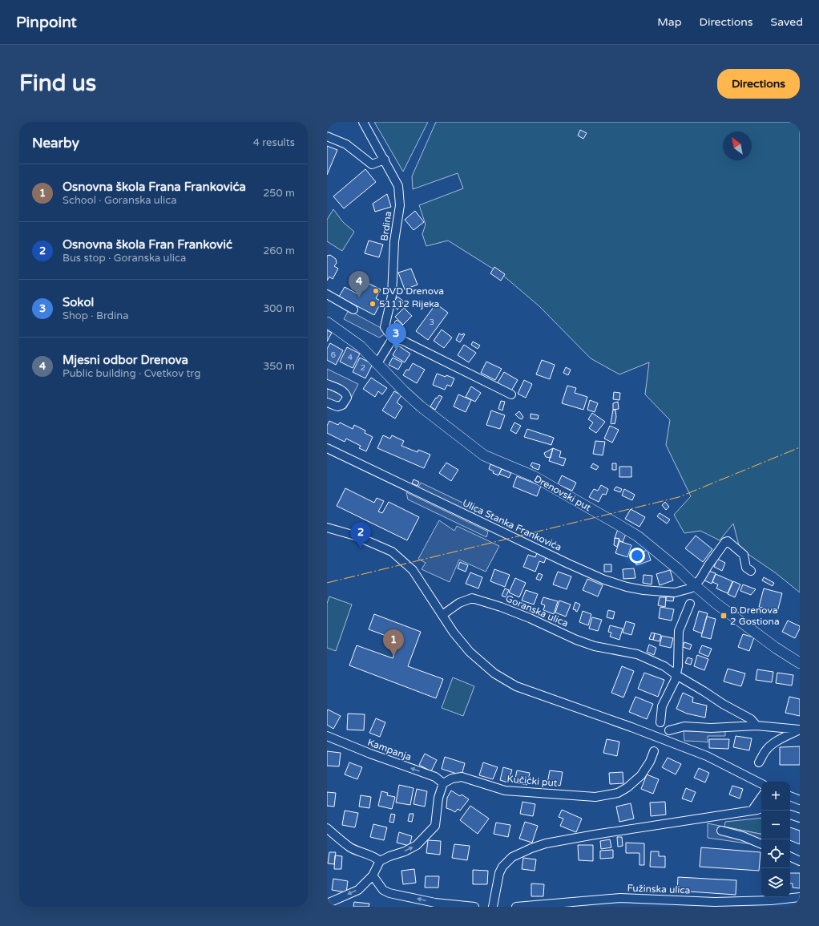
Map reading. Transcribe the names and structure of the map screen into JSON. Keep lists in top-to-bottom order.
{
  "streets": {
    "main road": ["Drenovski put"],
    "street": [
      "Brdina",
      "Ulica Stanka Frankovića",
      "Goranska ulica",
      "Kampanja",
      "Kučićki put",
      "Fužinska ulica"
    ]
  },
  "crossings": [
    ["Drenovski put", "Ulica Stanka Frankovića"],
    ["Kampanja", "Kučićki put"]
  ],
  "one_way": ["Kampanja"],
  "places": {
    "other": ["DVD Drenova", "51112 Rijeka"],
    "transit": ["D.Drenova 2 Gostiona"]
  },
  "house_numbers": [
    "3",
    "6",
    "4",
    "2"
  ],
  "north": "top left",
  "page": {
    "header": "Pinpoint",
    "nav": ["Map", "Directions", "Saved"],
    "buttons": "Directions",
    "title": "Find us",
    "heading": ["Nearby", "4 results"],
    "list": [
      {
        "mark": "1",
        "name": "Osnovna škola Frana Frankovića",
        "note": "School · Goranska ulica",
        "value": "250 m"
      },
      {
        "mark": "2",
        "name": "Osnovna škola Fran Franković",
        "note": "Bus stop · Goranska ulica",
        "value": "260 m"
      },
      {
        "mark": "3",
        "name": "Sokol",
        "note": "Shop · Brdina",
        "value": "300 m"
      },
      {
        "mark": "4",
        "name": "Mjesni odbor Drenova",
        "note": "Public building · Cvetkov trg",
        "value": "350 m"
      }
    ],
    "pins": [
      "4",
      "3",
      "2",
      "1"
    ],
    "map_buttons": ["+", "−"]
  }
}
